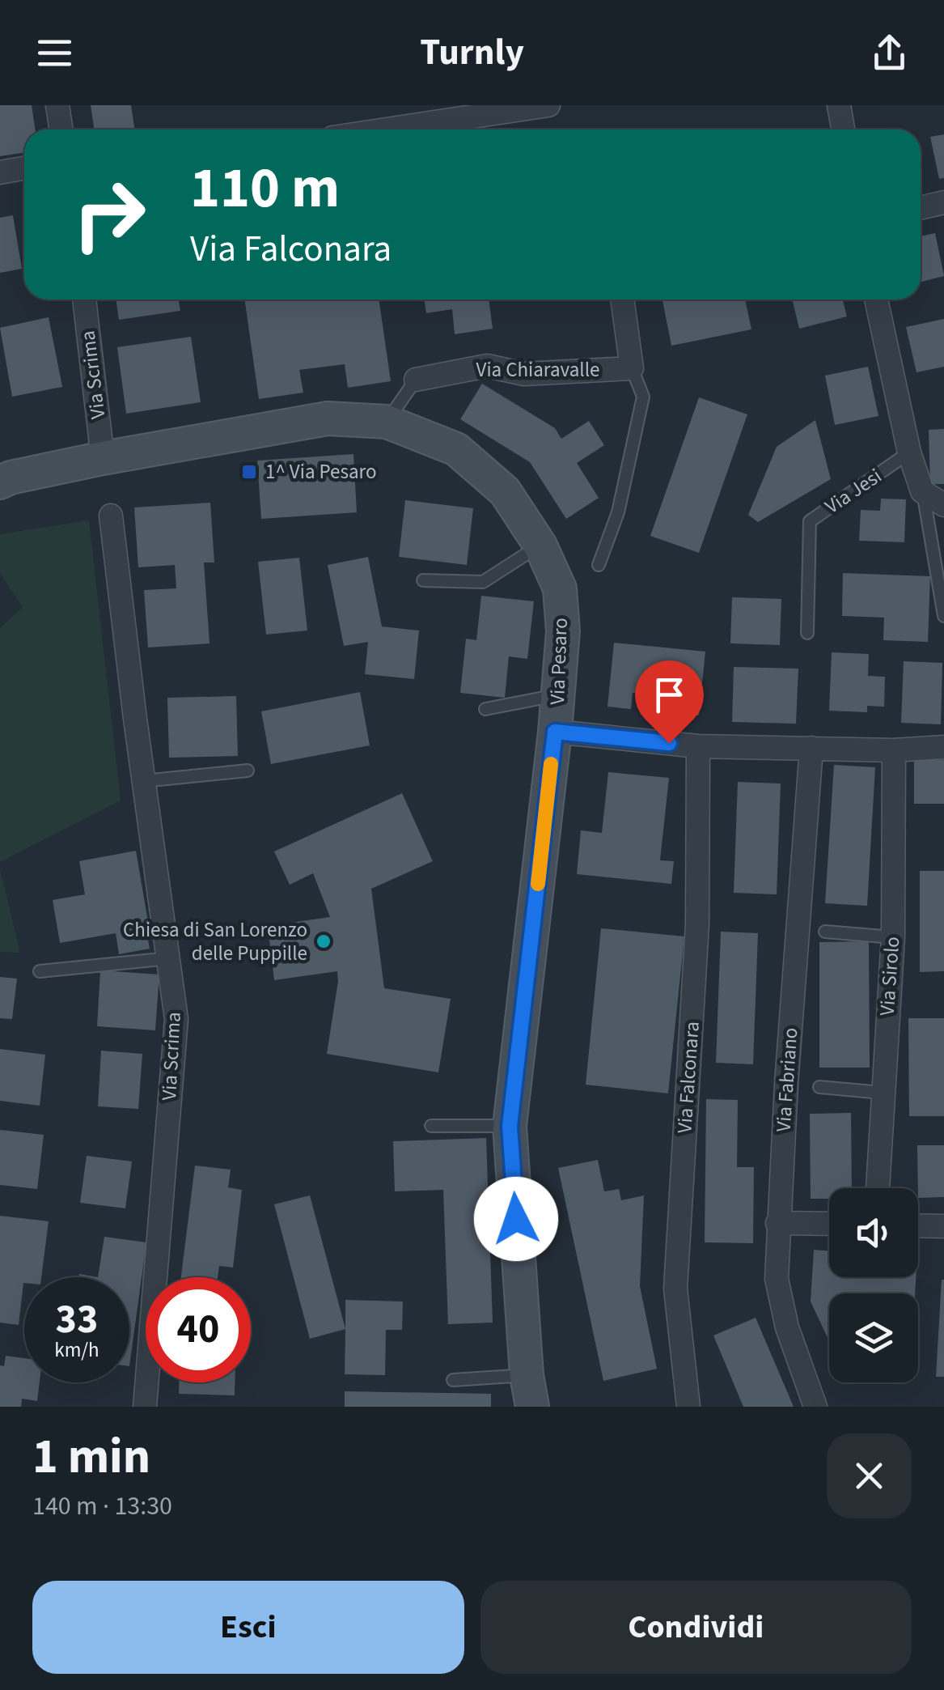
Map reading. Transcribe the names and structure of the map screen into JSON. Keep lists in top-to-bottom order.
{
  "streets": {
    "street": [
      "Via Chiaravalle",
      "Via Scrima",
      "Via Pesaro",
      "Via Sirolo",
      "Via Falconara",
      "Via Fabriano"
    ],
    "lane": ["Via Jesi"]
  },
  "crossings": [
    ["Via Scrima", "Via Pesaro"]
  ],
  "places": {
    "transit": ["1^ Via Pesaro"],
    "other": ["Chiesa di San Lorenzo delle Puppille"]
  },
  "page": {
    "header": "Turnly",
    "turn": ["110 m", "Via Falconara"],
    "speed": "33 km/h",
    "limit": "40",
    "heading": ["1 min", "140 m · 13:30"],
    "buttons": ["Esci", "Condividi"]
  }
}
